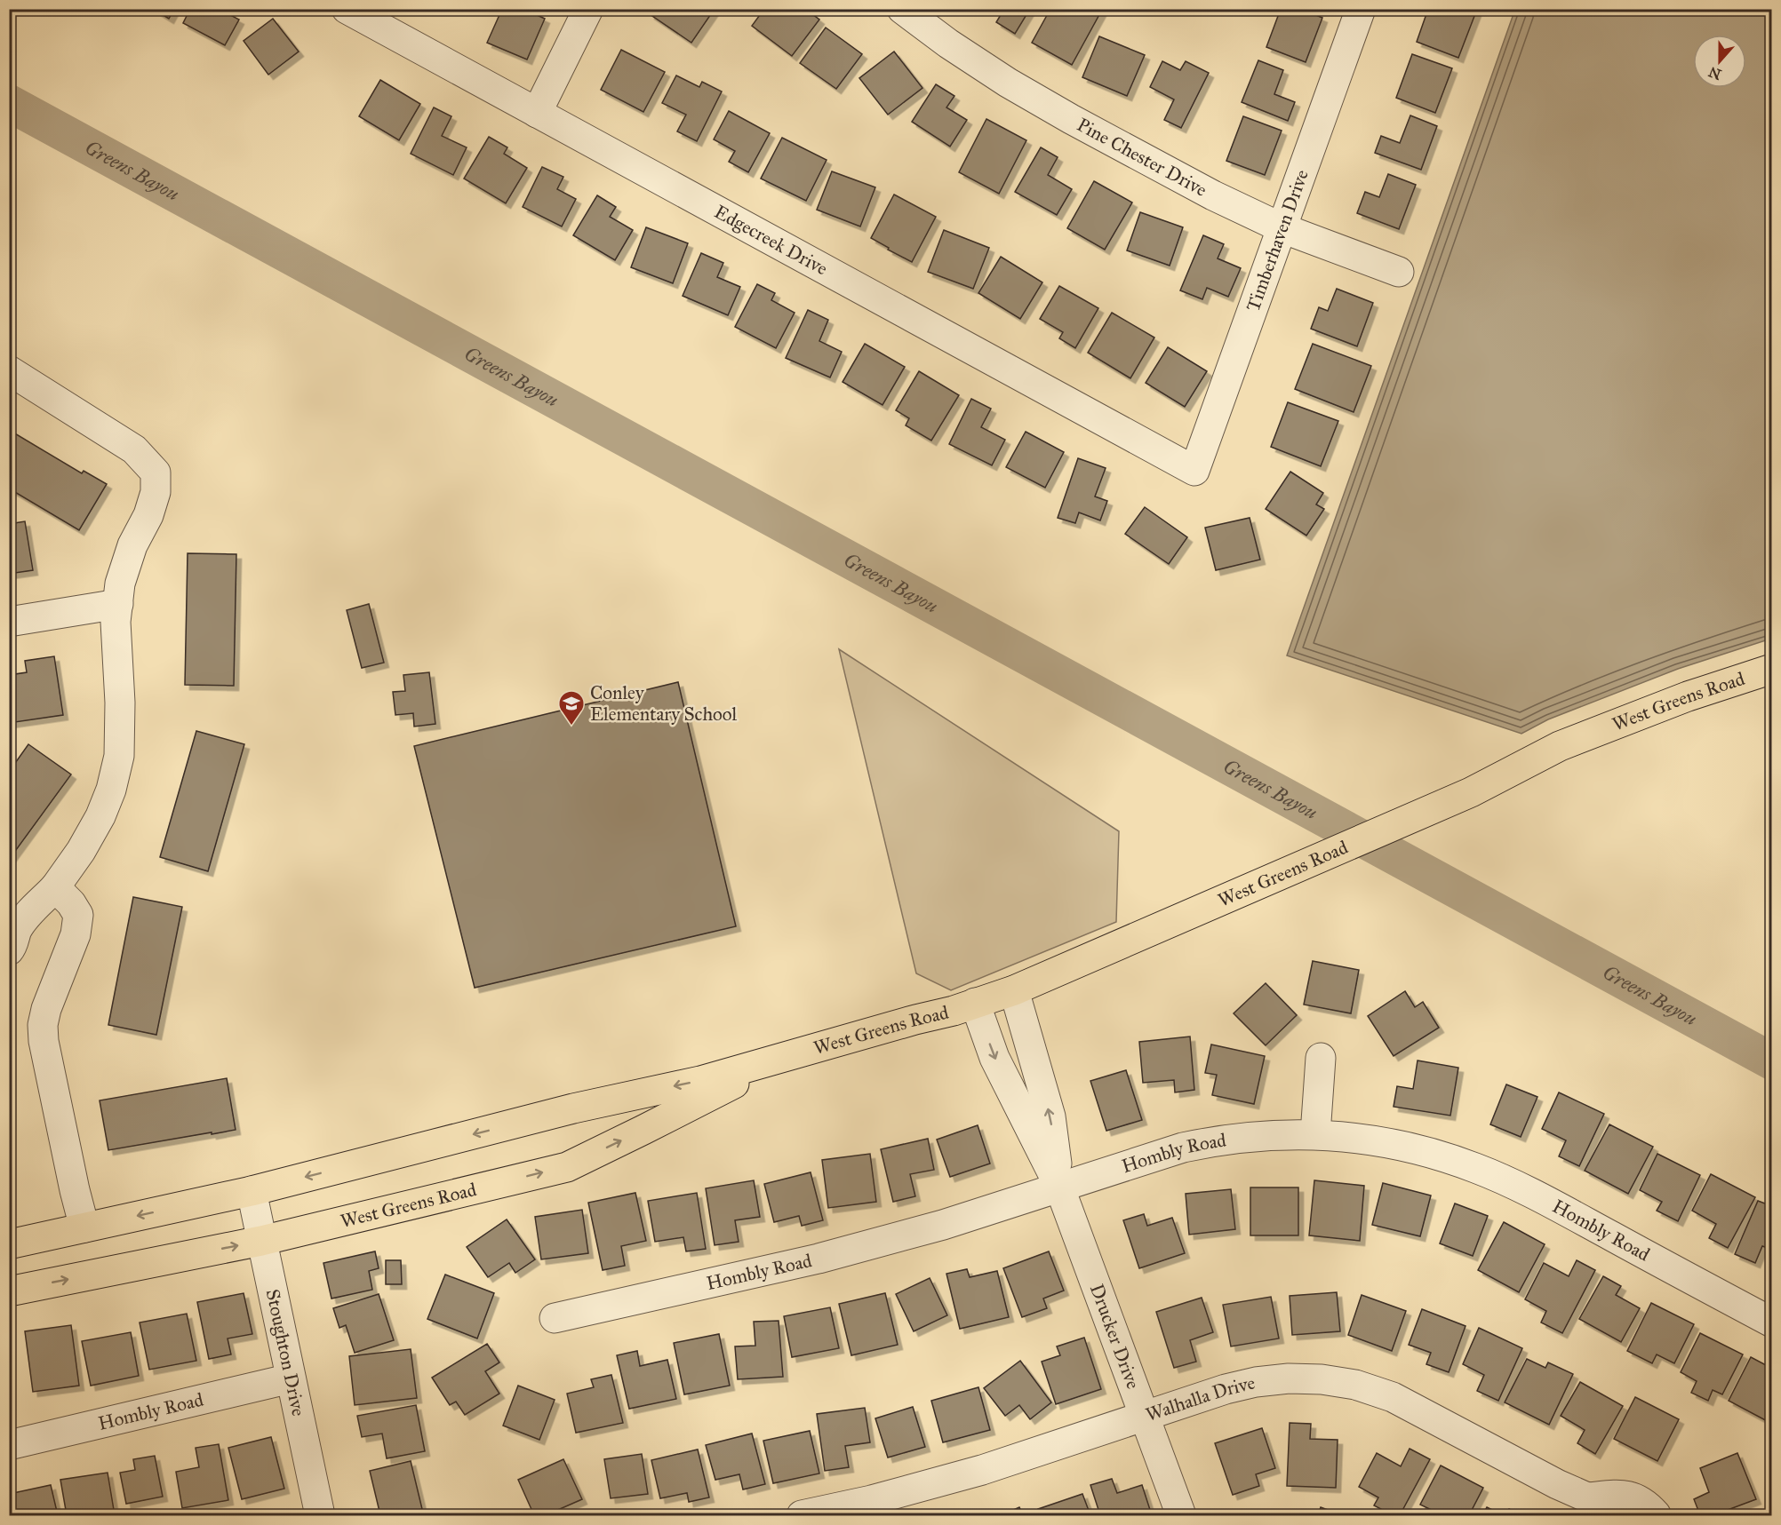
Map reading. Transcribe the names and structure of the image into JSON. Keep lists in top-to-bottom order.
{
  "streets": {
    "main road": ["West Greens Road"],
    "street": [
      "Pine Chester Drive",
      "Edgecreek Drive",
      "Timberhaven Drive",
      "Hombly Road",
      "Drucker Drive",
      "Stoughton Drive",
      "Walhalla Drive"
    ]
  },
  "crossings": [
    ["Pine Chester Drive", "Timberhaven Drive"],
    ["Edgecreek Drive", "Timberhaven Drive"],
    ["West Greens Road", "Drucker Drive"],
    ["West Greens Road", "Stoughton Drive"],
    ["Hombly Road", "Drucker Drive"],
    ["Hombly Road", "Stoughton Drive"],
    ["Drucker Drive", "Walhalla Drive"]
  ],
  "water": ["Greens Bayou"],
  "places": {
    "school or university": ["Conley Elementary School"]
  },
  "north": "bottom"
}
